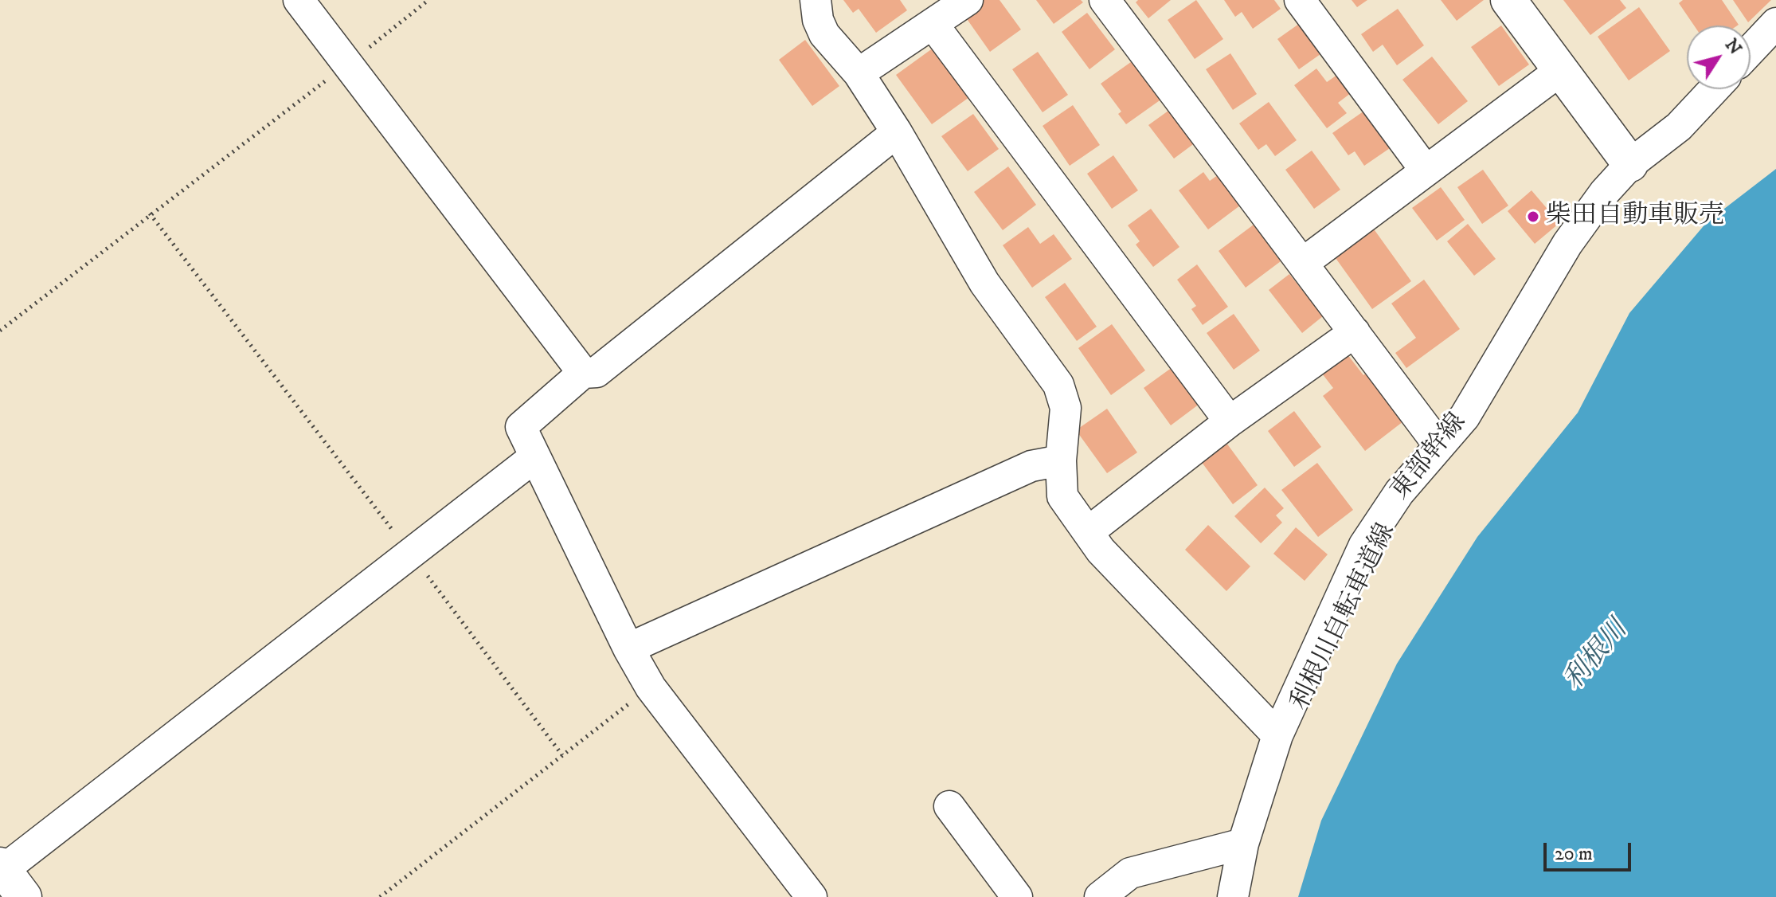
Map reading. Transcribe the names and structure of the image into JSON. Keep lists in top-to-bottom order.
{
  "streets": {
    "street": ["東部幹線"]
  },
  "water": ["利根川"],
  "places": ["柴田自動車販売"],
  "scale_bar": "20 m",
  "north": "top right"
}
